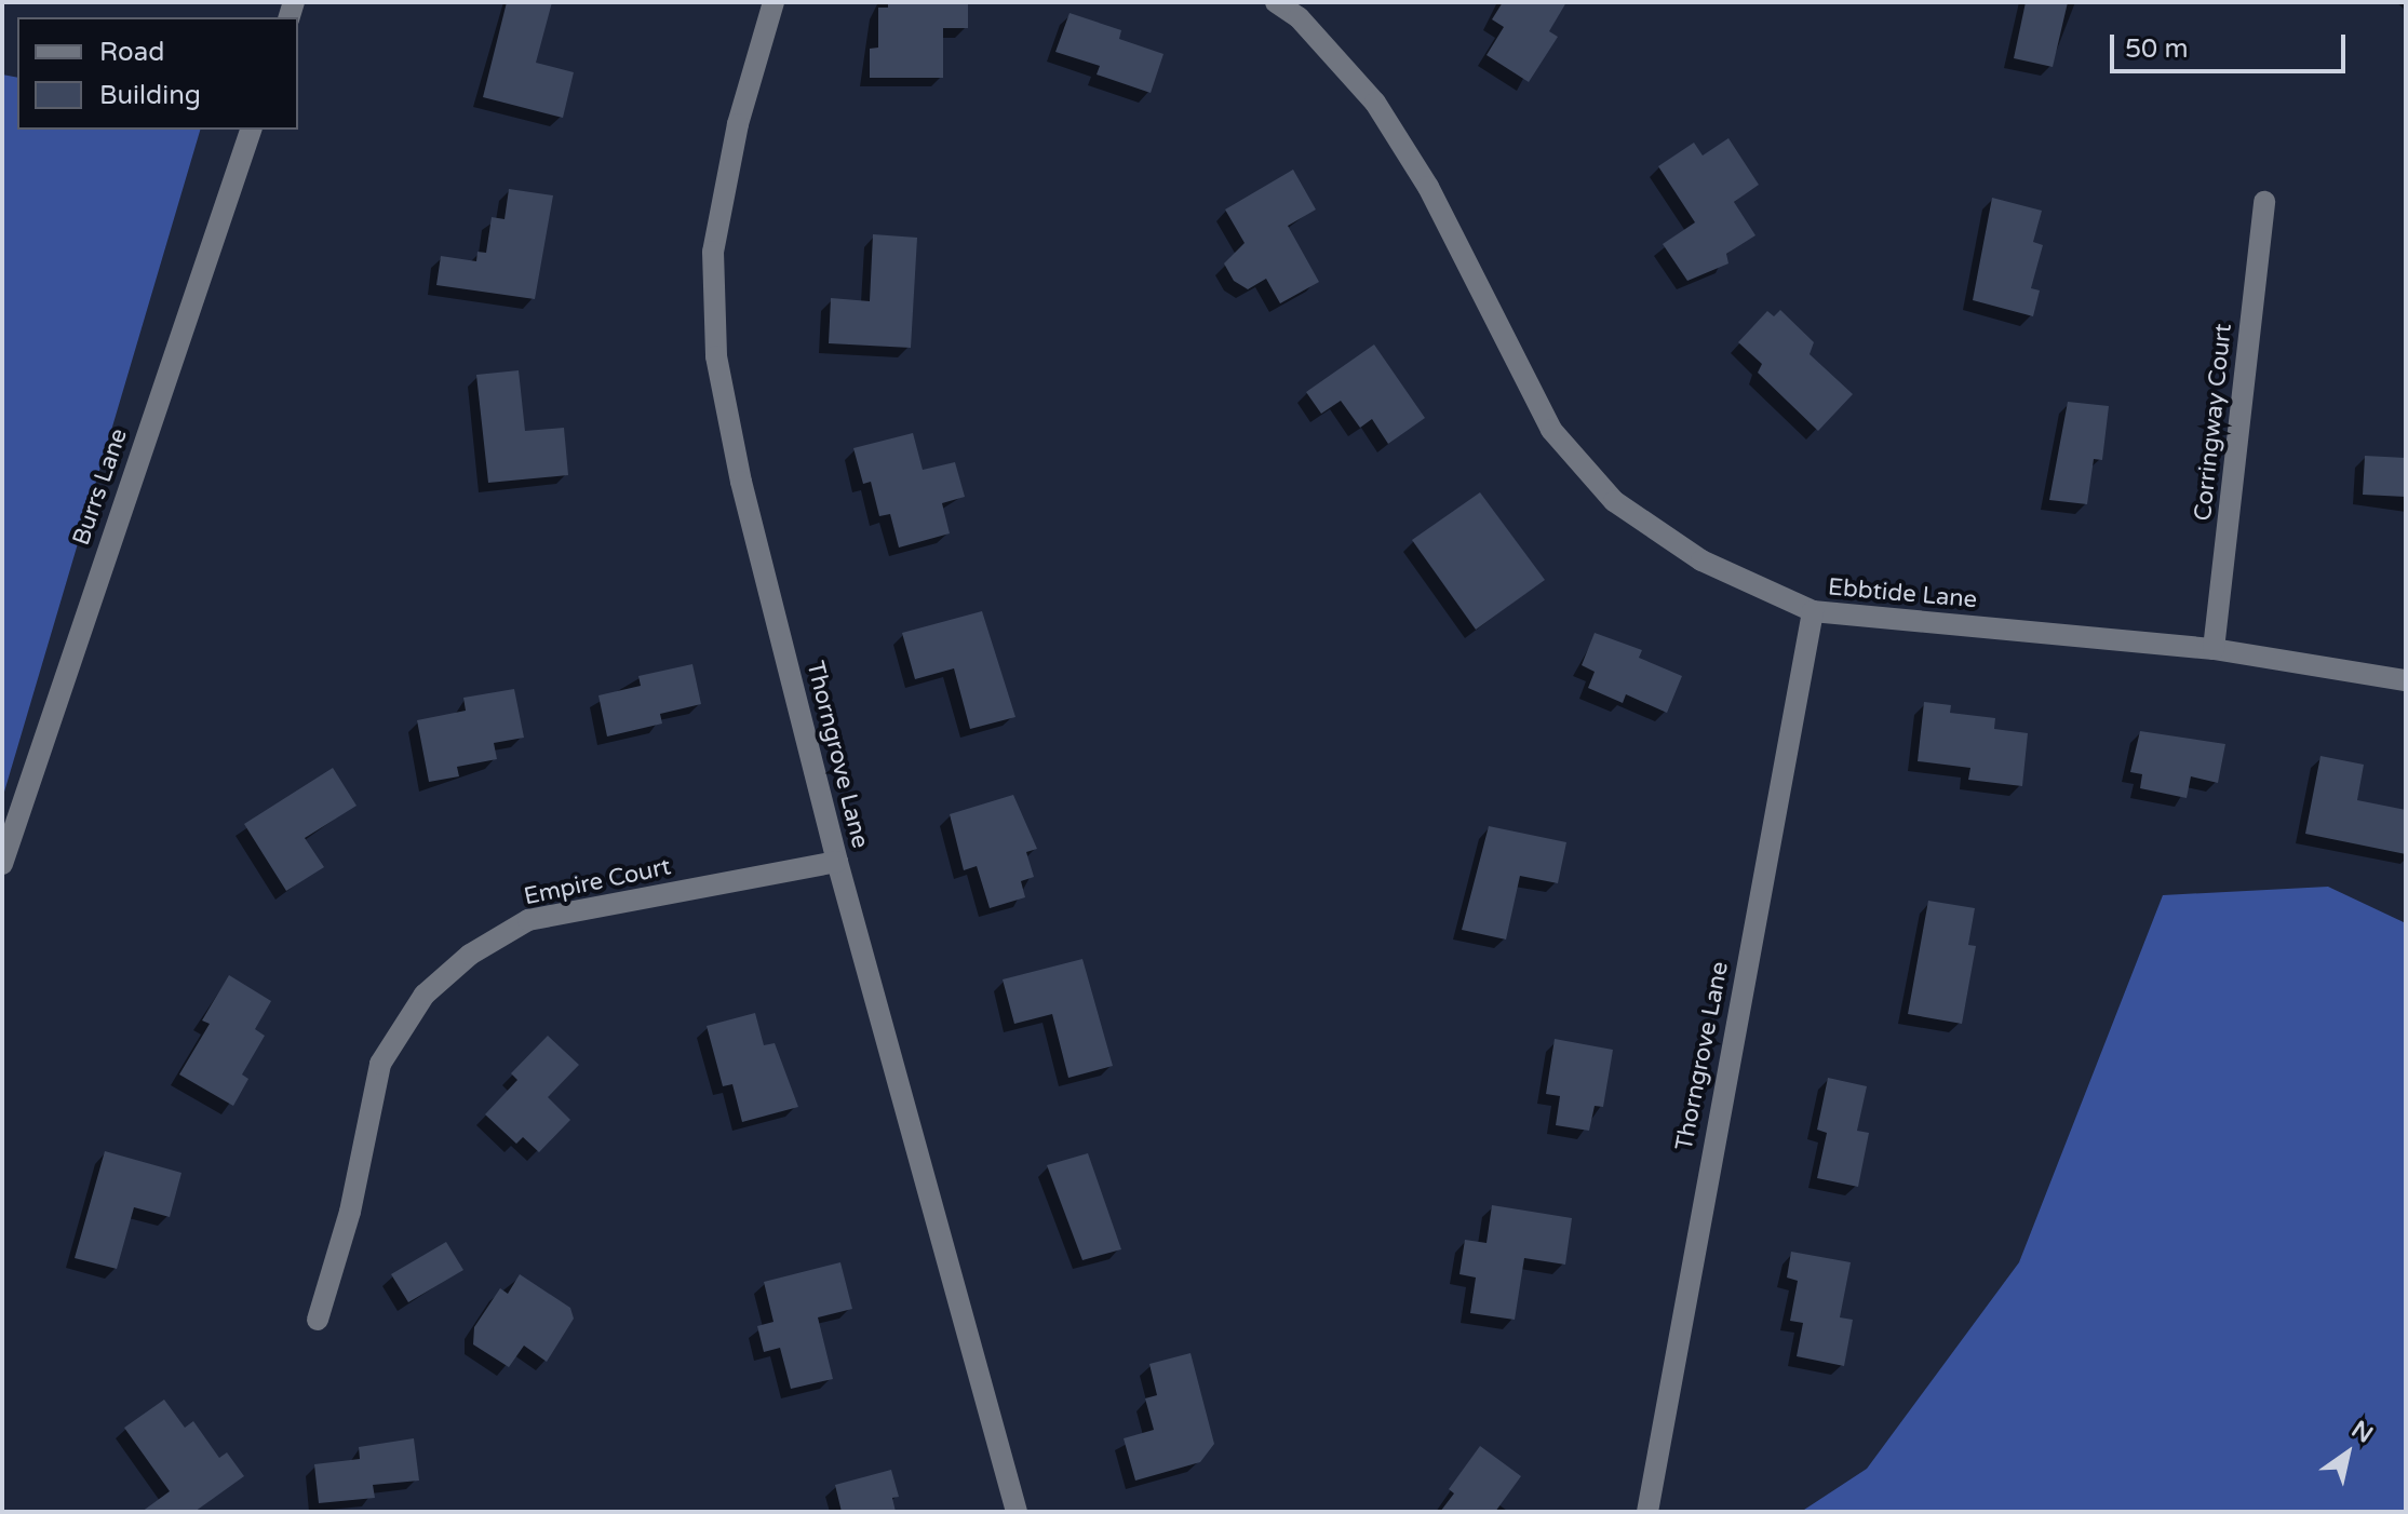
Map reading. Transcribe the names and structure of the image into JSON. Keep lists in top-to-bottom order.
{
  "streets": {
    "street": [
      "Corringway Court",
      "Burrs Lane",
      "Ebbtide Lane",
      "Thorngrove Lane",
      "Empire Court"
    ]
  },
  "crossings": [
    ["Corringway Court", "Ebbtide Lane"],
    ["Ebbtide Lane", "Thorngrove Lane"],
    ["Thorngrove Lane", "Empire Court"]
  ],
  "legend": ["Road", "Building"],
  "scale_bar": "50 m",
  "north": "top right"
}
